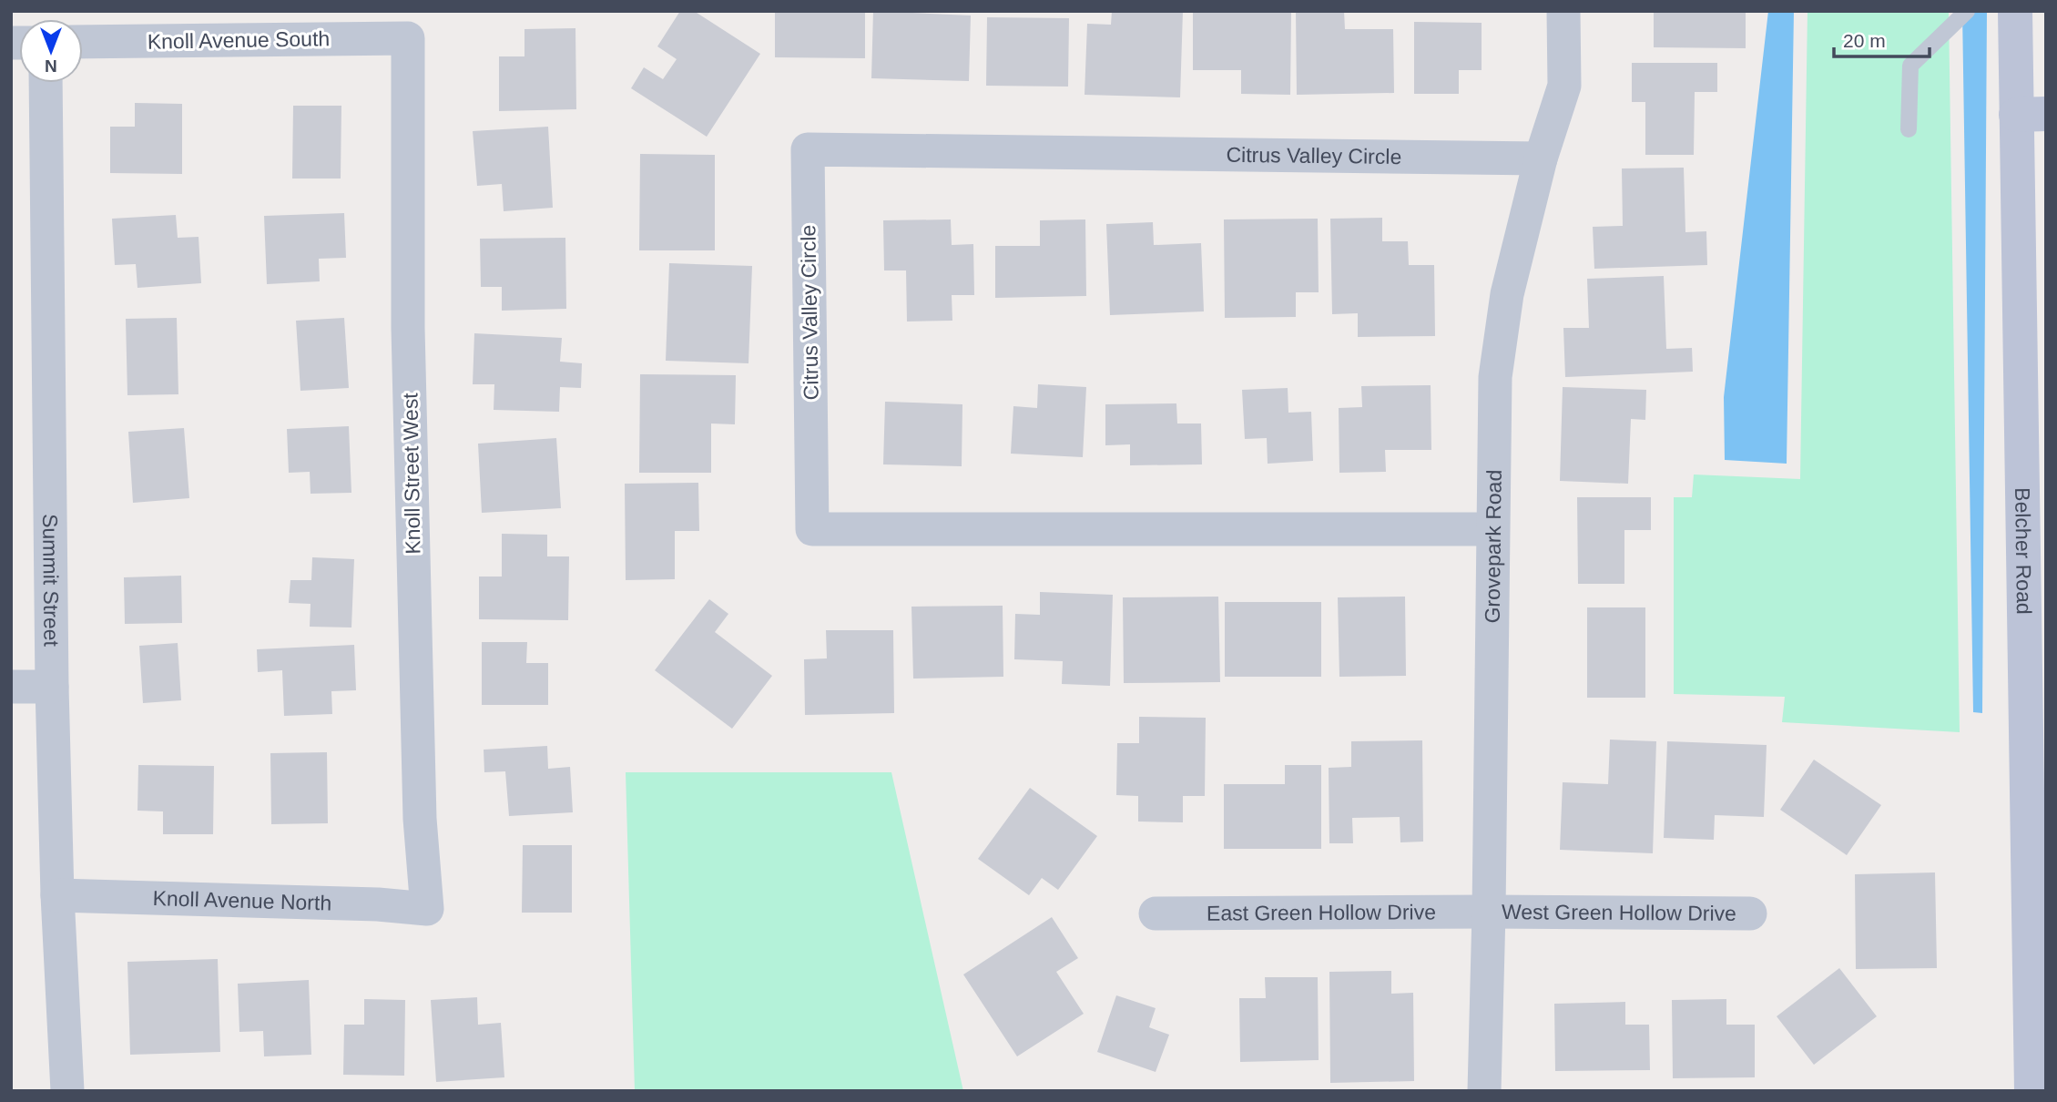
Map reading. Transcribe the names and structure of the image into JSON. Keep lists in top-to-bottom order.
{
  "streets": {
    "main road": ["Belcher Road"],
    "street": [
      "Knoll Avenue South",
      "Citrus Valley Circle",
      "Knoll Street West",
      "Grovepark Road",
      "Summit Street",
      "Knoll Avenue North",
      "East Green Hollow Drive",
      "West Green Hollow Drive"
    ]
  },
  "crossings": [
    ["Knoll Avenue South", "Knoll Street West"],
    ["Citrus Valley Circle", "Grovepark Road"],
    ["Knoll Street West", "Knoll Avenue North"],
    ["Grovepark Road", "East Green Hollow Drive"],
    ["Grovepark Road", "West Green Hollow Drive"],
    ["Summit Street", "Knoll Avenue North"],
    ["East Green Hollow Drive", "West Green Hollow Drive"]
  ],
  "scale_bar": "20 m",
  "north": "bottom"
}
